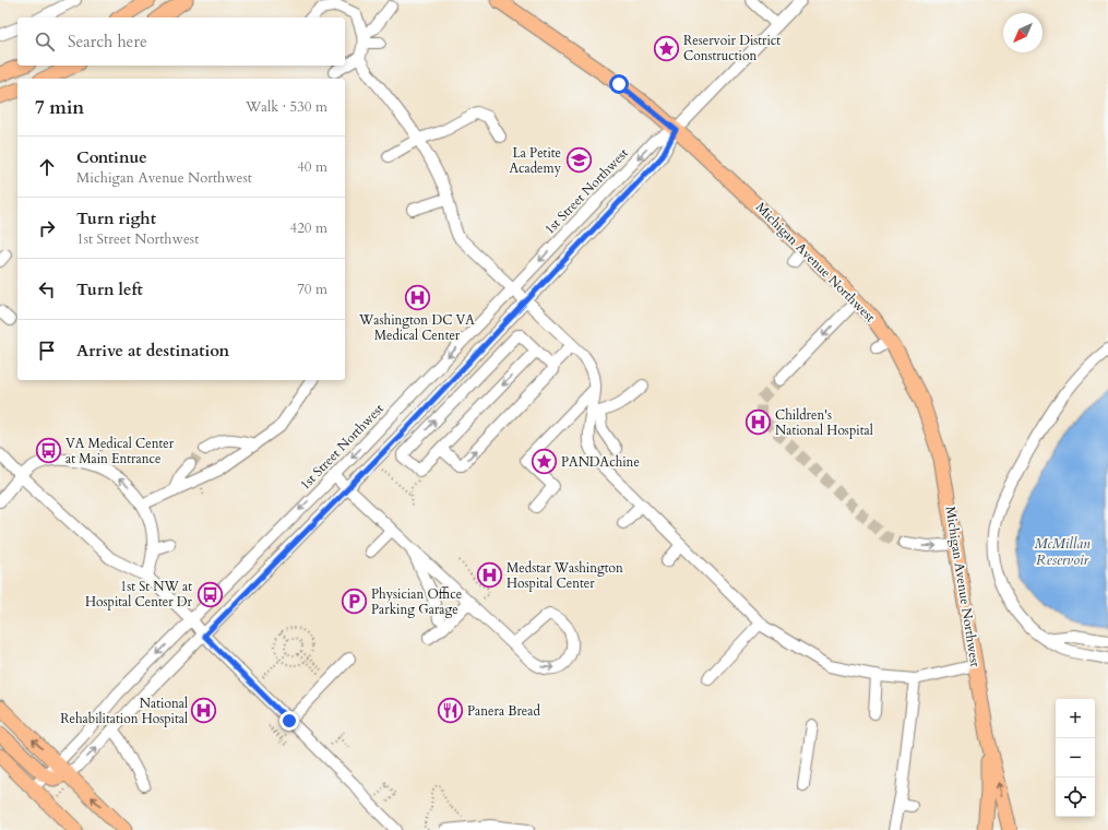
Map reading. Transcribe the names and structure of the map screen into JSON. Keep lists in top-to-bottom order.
{
  "streets": {
    "main road": ["Michigan Avenue Northwest"],
    "street": ["1st Street Northwest"]
  },
  "crossings": [
    ["1st Street Northwest", "Michigan Avenue Northwest"]
  ],
  "water": ["McMillan Reservoir"],
  "places": {
    "place": ["Reservoir District Construction", "PANDAchine"],
    "school or university": ["La Petite Academy"],
    "hospital": [
      "Washington DC VA Medical Center",
      "Children's National Hospital",
      "Medstar Washington Hospital Center",
      "National Rehabilitation Hospital"
    ],
    "bus stop": ["VA Medical Center at Main Entrance", "1st St NW at Hospital Center Dr"],
    "parking": ["Physician Office Parking Garage"],
    "restaurant": ["Panera Bread"]
  },
  "north": "bottom left",
  "page": {
    "search": "Search here",
    "heading": ["7 min", "Walk · 530 m"],
    "list": [
      ["Continue", "Michigan Avenue Northwest", "40 m"],
      ["Turn right", "1st Street Northwest", "420 m"],
      ["Turn left", "70 m"],
      "Arrive at destination"
    ],
    "map_buttons": ["+", "−"]
  }
}
